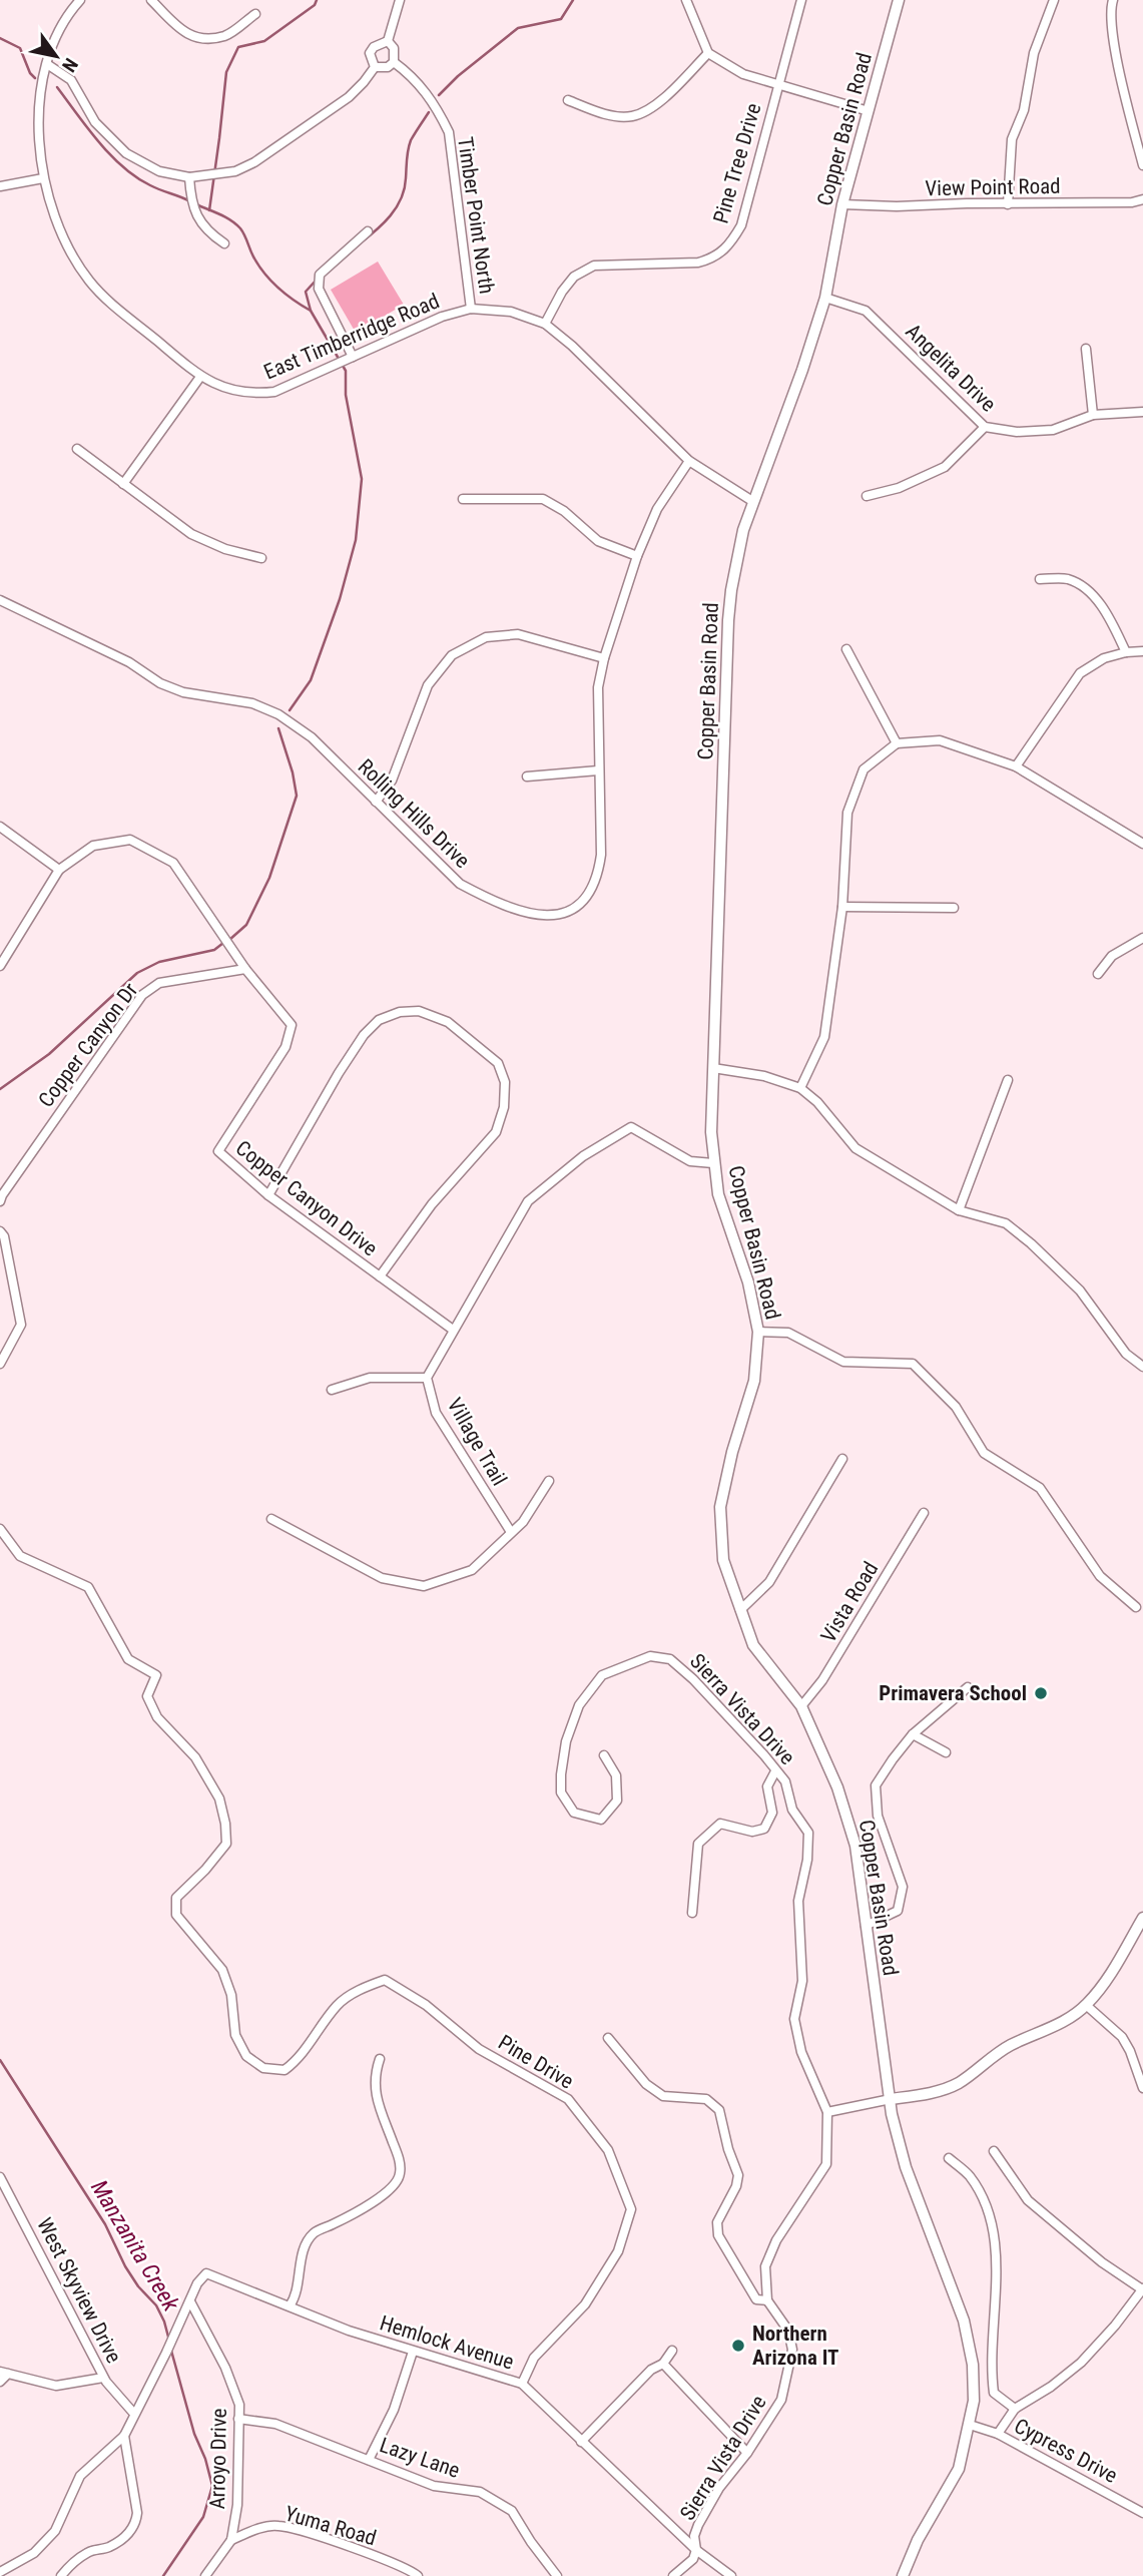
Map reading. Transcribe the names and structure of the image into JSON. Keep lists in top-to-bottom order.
{
  "streets": {
    "street": [
      "Copper Basin Road",
      "Pine Tree Drive",
      "View Point Road",
      "Timber Point North",
      "East Timberridge Road",
      "Angelita Drive",
      "Rolling Hills Drive",
      "Copper Canyon Dr",
      "Copper Canyon Drive",
      "Village Trail",
      "Vista Road",
      "Sierra Vista Drive",
      "Pine Drive",
      "West Skyview Drive",
      "Hemlock Avenue",
      "Cypress Drive",
      "Lazy Lane",
      "Arroyo Drive",
      "Yuma Road"
    ]
  },
  "crossings": [
    ["Copper Basin Road", "View Point Road"],
    ["Copper Basin Road", "East Timberridge Road"],
    ["Copper Basin Road", "Angelita Drive"],
    ["Copper Basin Road", "Vista Road"],
    ["Copper Basin Road", "Cypress Drive"],
    ["Pine Tree Drive", "East Timberridge Road"],
    ["Timber Point North", "East Timberridge Road"],
    ["East Timberridge Road", "Rolling Hills Drive"],
    ["Copper Canyon Dr", "Copper Canyon Drive"],
    ["Sierra Vista Drive", "Hemlock Avenue"],
    ["Pine Drive", "Hemlock Avenue"],
    ["Hemlock Avenue", "Arroyo Drive"],
    ["Lazy Lane", "Arroyo Drive"],
    ["Arroyo Drive", "Yuma Road"]
  ],
  "water": ["Manzanita Creek"],
  "places": ["Primavera School", "Northern Arizona IT"],
  "north": "bottom right"
}
